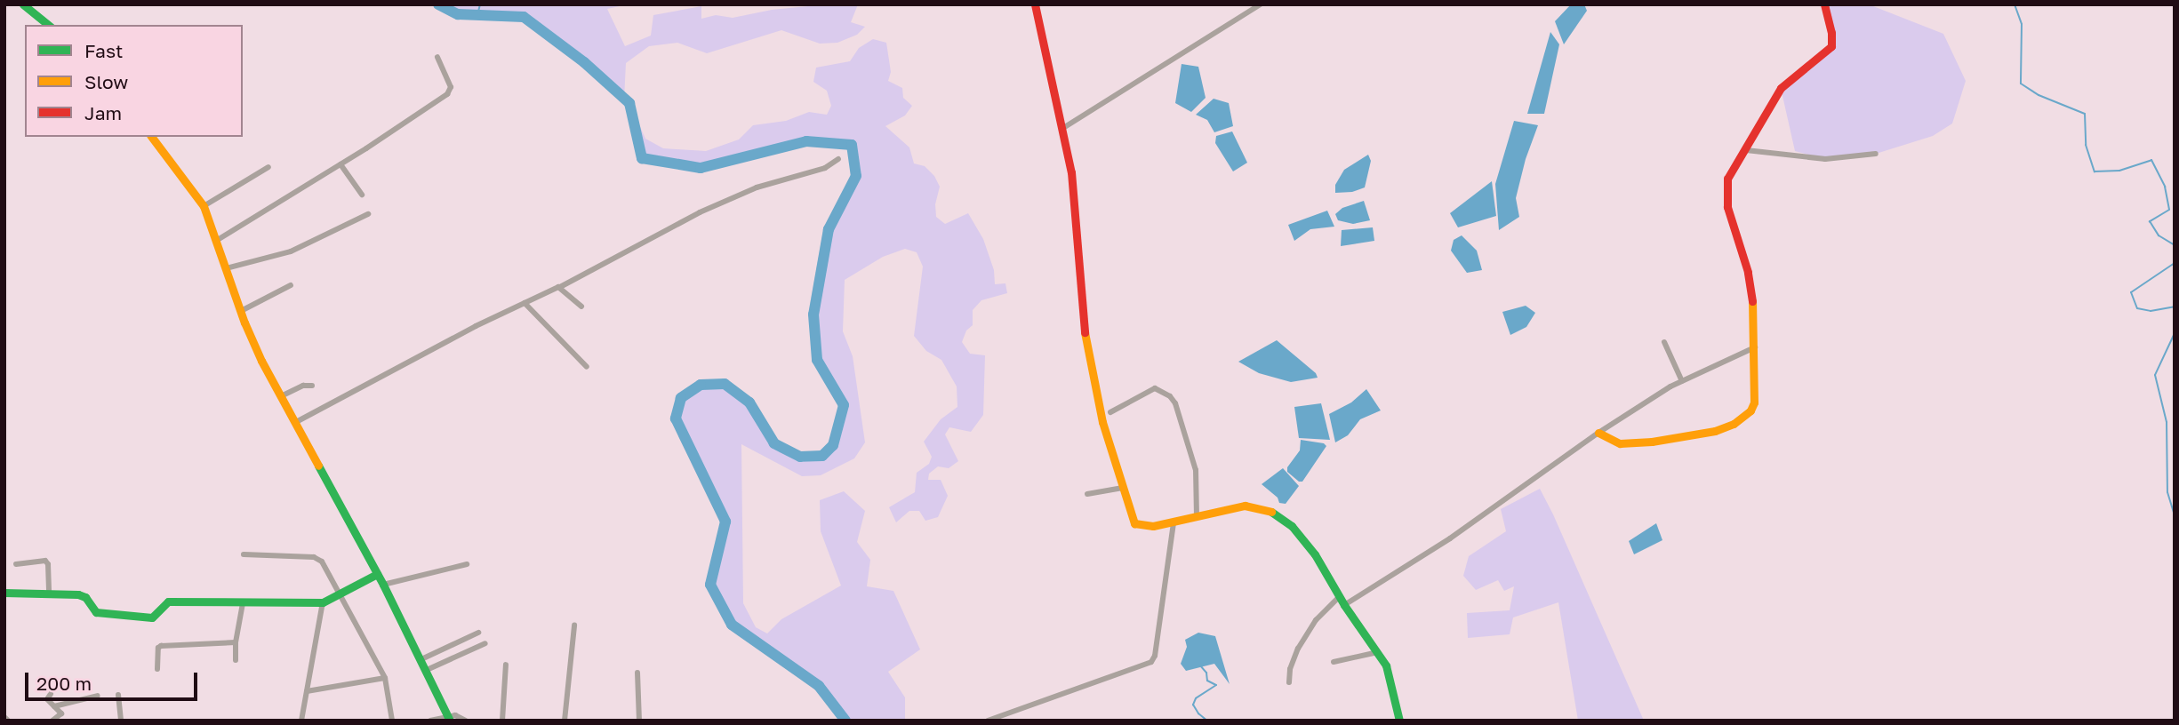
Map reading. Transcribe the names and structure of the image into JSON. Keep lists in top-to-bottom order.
{
  "legend": ["Fast", "Slow", "Jam"],
  "scale_bar": "200 m"
}
